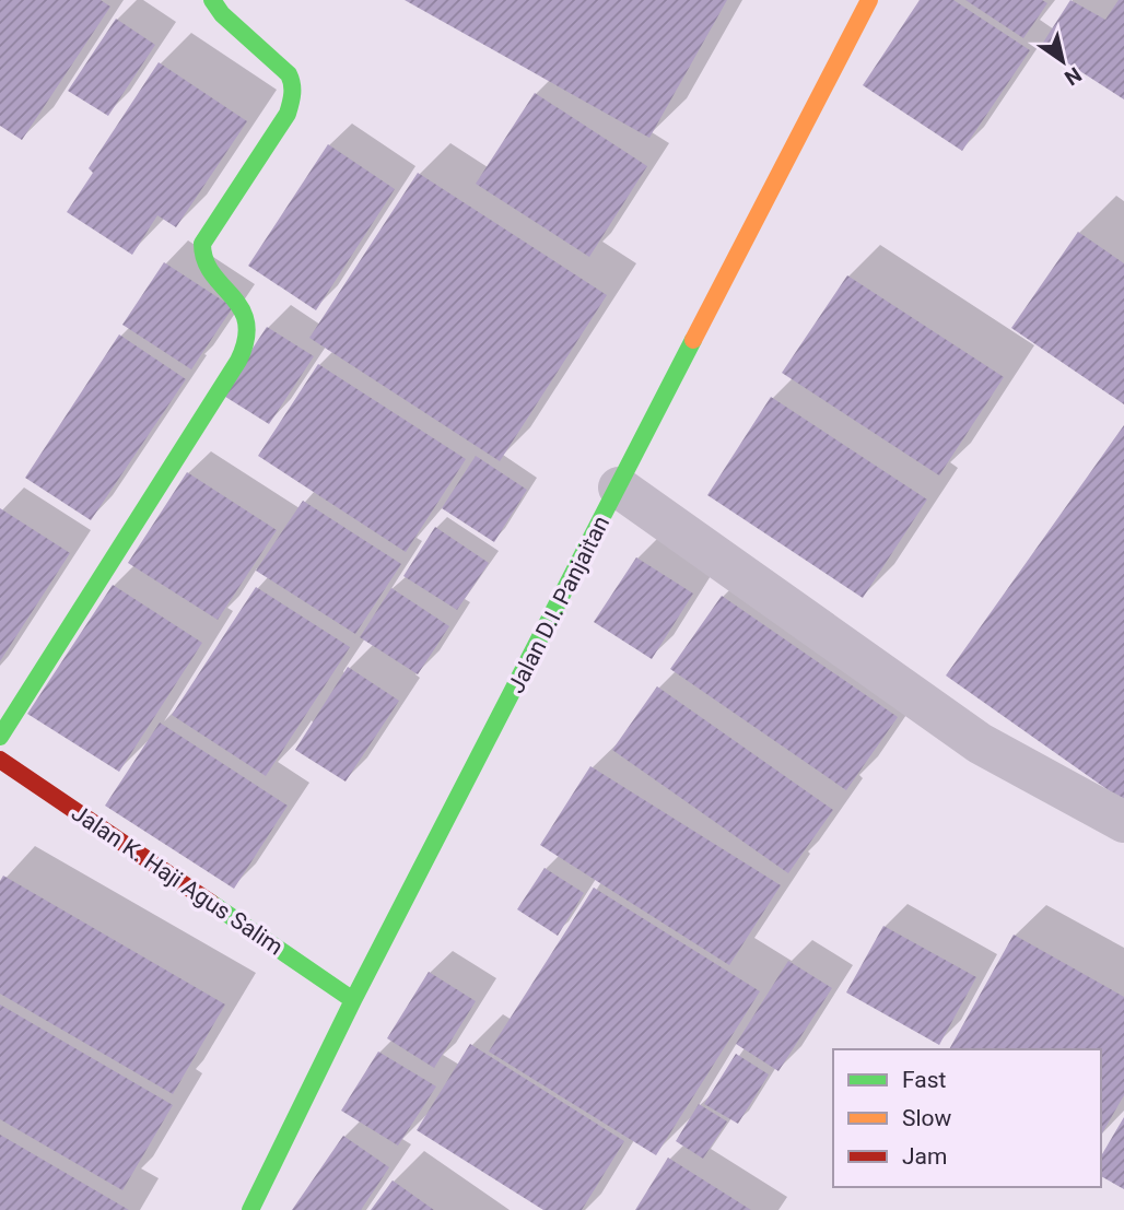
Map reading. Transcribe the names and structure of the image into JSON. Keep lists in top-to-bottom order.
{
  "streets": {
    "main road": ["Jalan D.I. Panjaitan", "Jalan K. Haji Agus Salim"]
  },
  "crossings": [
    ["Jalan D.I. Panjaitan", "Jalan K. Haji Agus Salim"]
  ],
  "legend": ["Fast", "Slow", "Jam"],
  "north": "bottom right"
}
